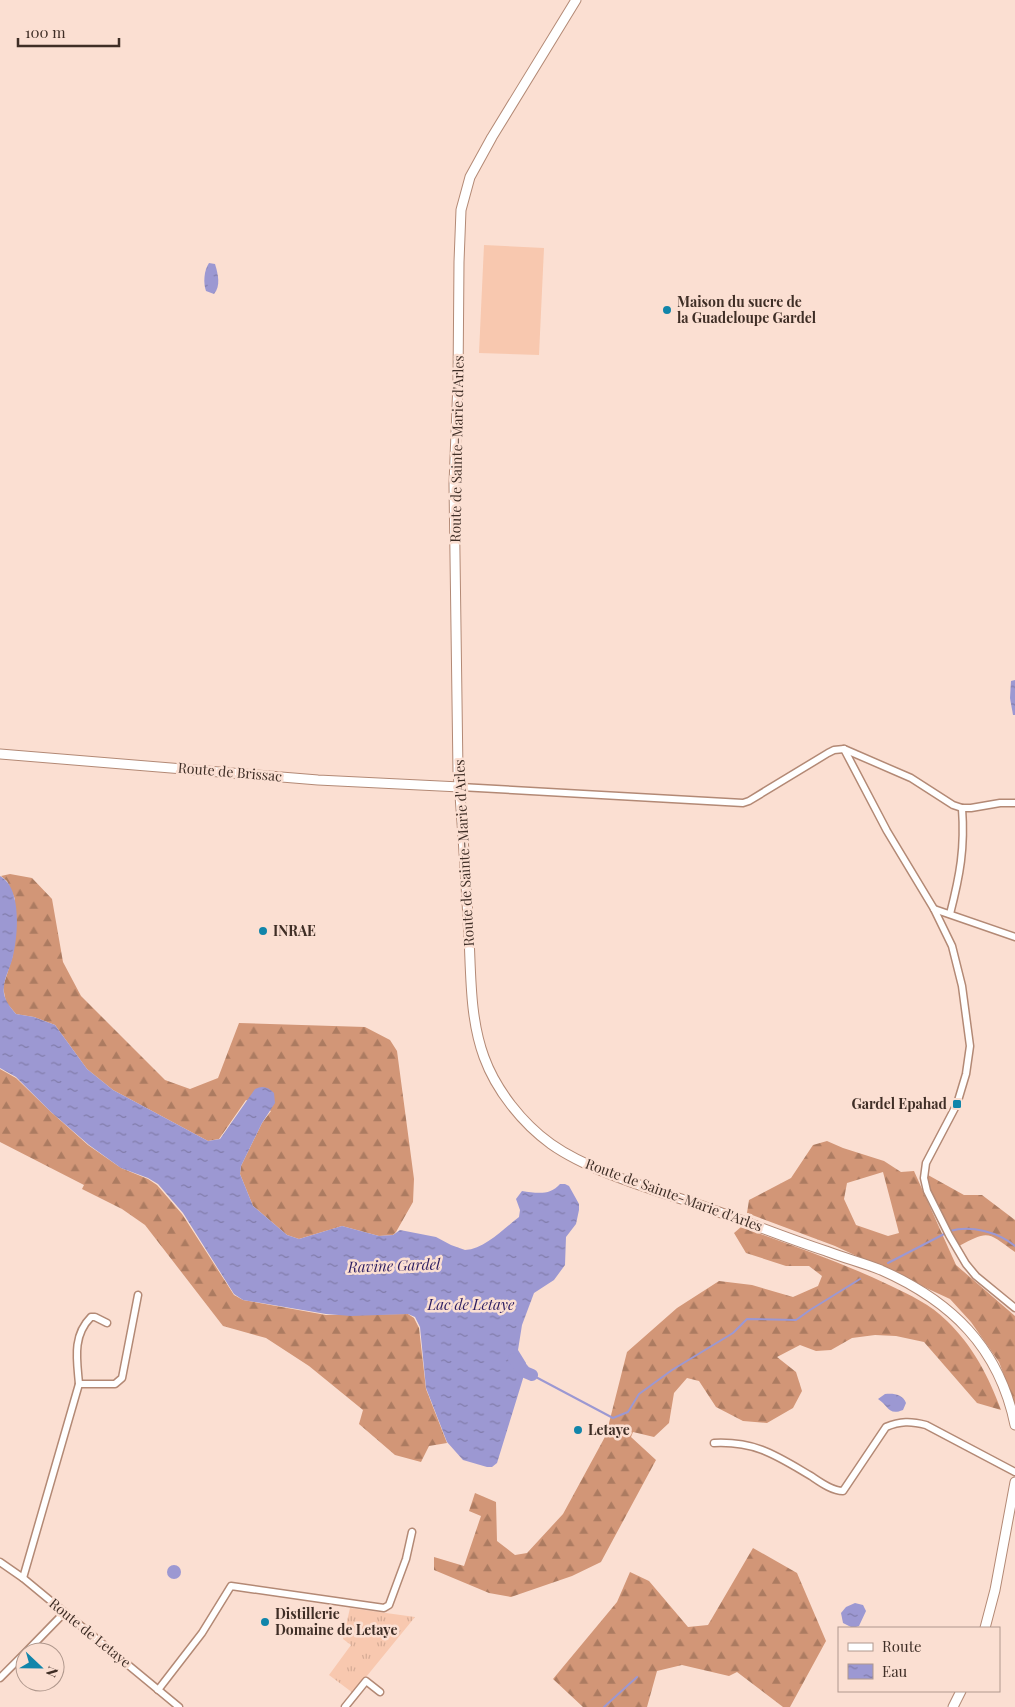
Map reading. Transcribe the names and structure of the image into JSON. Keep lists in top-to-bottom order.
{
  "streets": {
    "main road": ["Route de Sainte-Marie d'Arles", "Route de Brissac"],
    "street": ["Route de Letaye"]
  },
  "crossings": [
    ["Route de Sainte-Marie d'Arles", "Route de Brissac"]
  ],
  "water": ["Ravine Gardel", "Lac de Letaye"],
  "places": {
    "other": [
      "Maison du sucre de la Guadeloupe Gardel",
      "INRAE",
      "Letaye",
      "Distillerie Domaine de Letaye"
    ],
    "transit": ["Gardel Epahad"]
  },
  "legend": ["Route", "Eau"],
  "scale_bar": "100 m",
  "north": "right"
}
